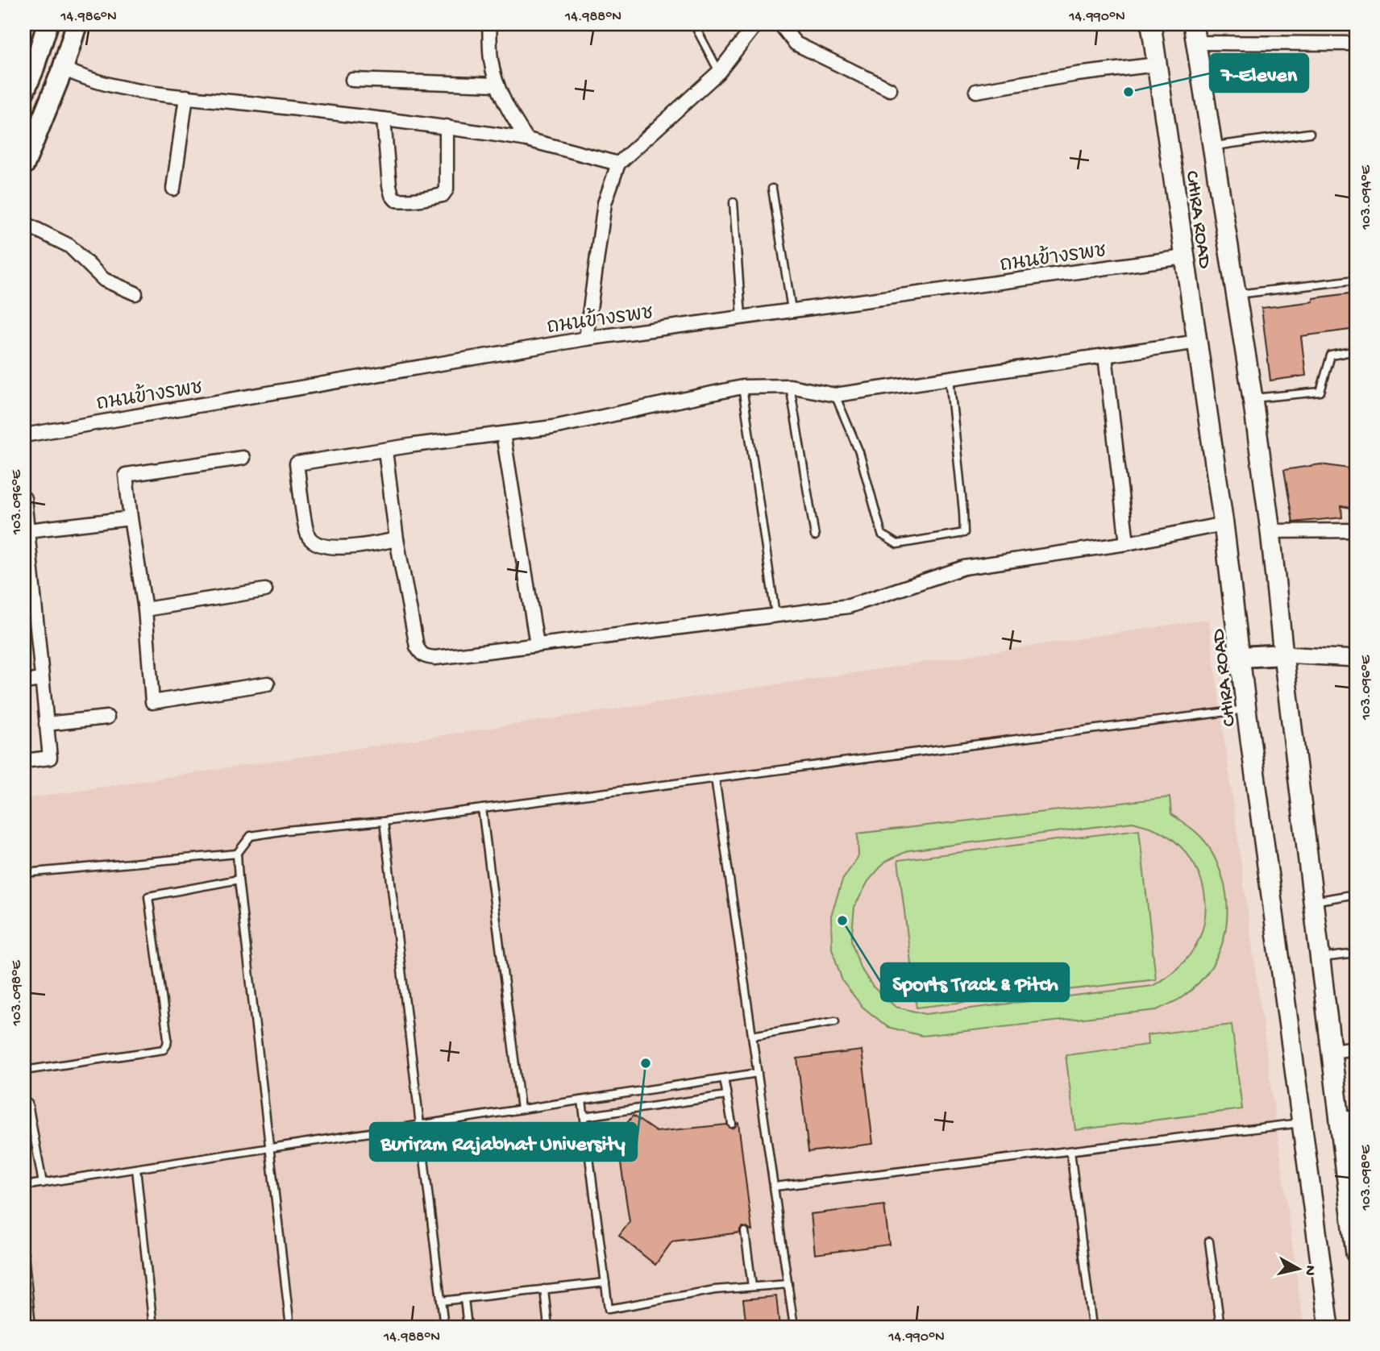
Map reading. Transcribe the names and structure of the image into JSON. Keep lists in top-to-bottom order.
{
  "streets": {
    "main road": ["CHIRA ROAD"],
    "street": ["ถนนข้างรพช"]
  },
  "crossings": [
    ["CHIRA ROAD", "ถนนข้างรพช"]
  ],
  "places": ["7-Eleven", "Sports Track & Pitch", "Buriram Rajabhat University"],
  "north": "right",
  "coordinates": [
    "14.986°N",
    "14.988°N",
    "14.990°N",
    "103.094°E",
    "103.096°E",
    "103.098°E"
  ]
}
